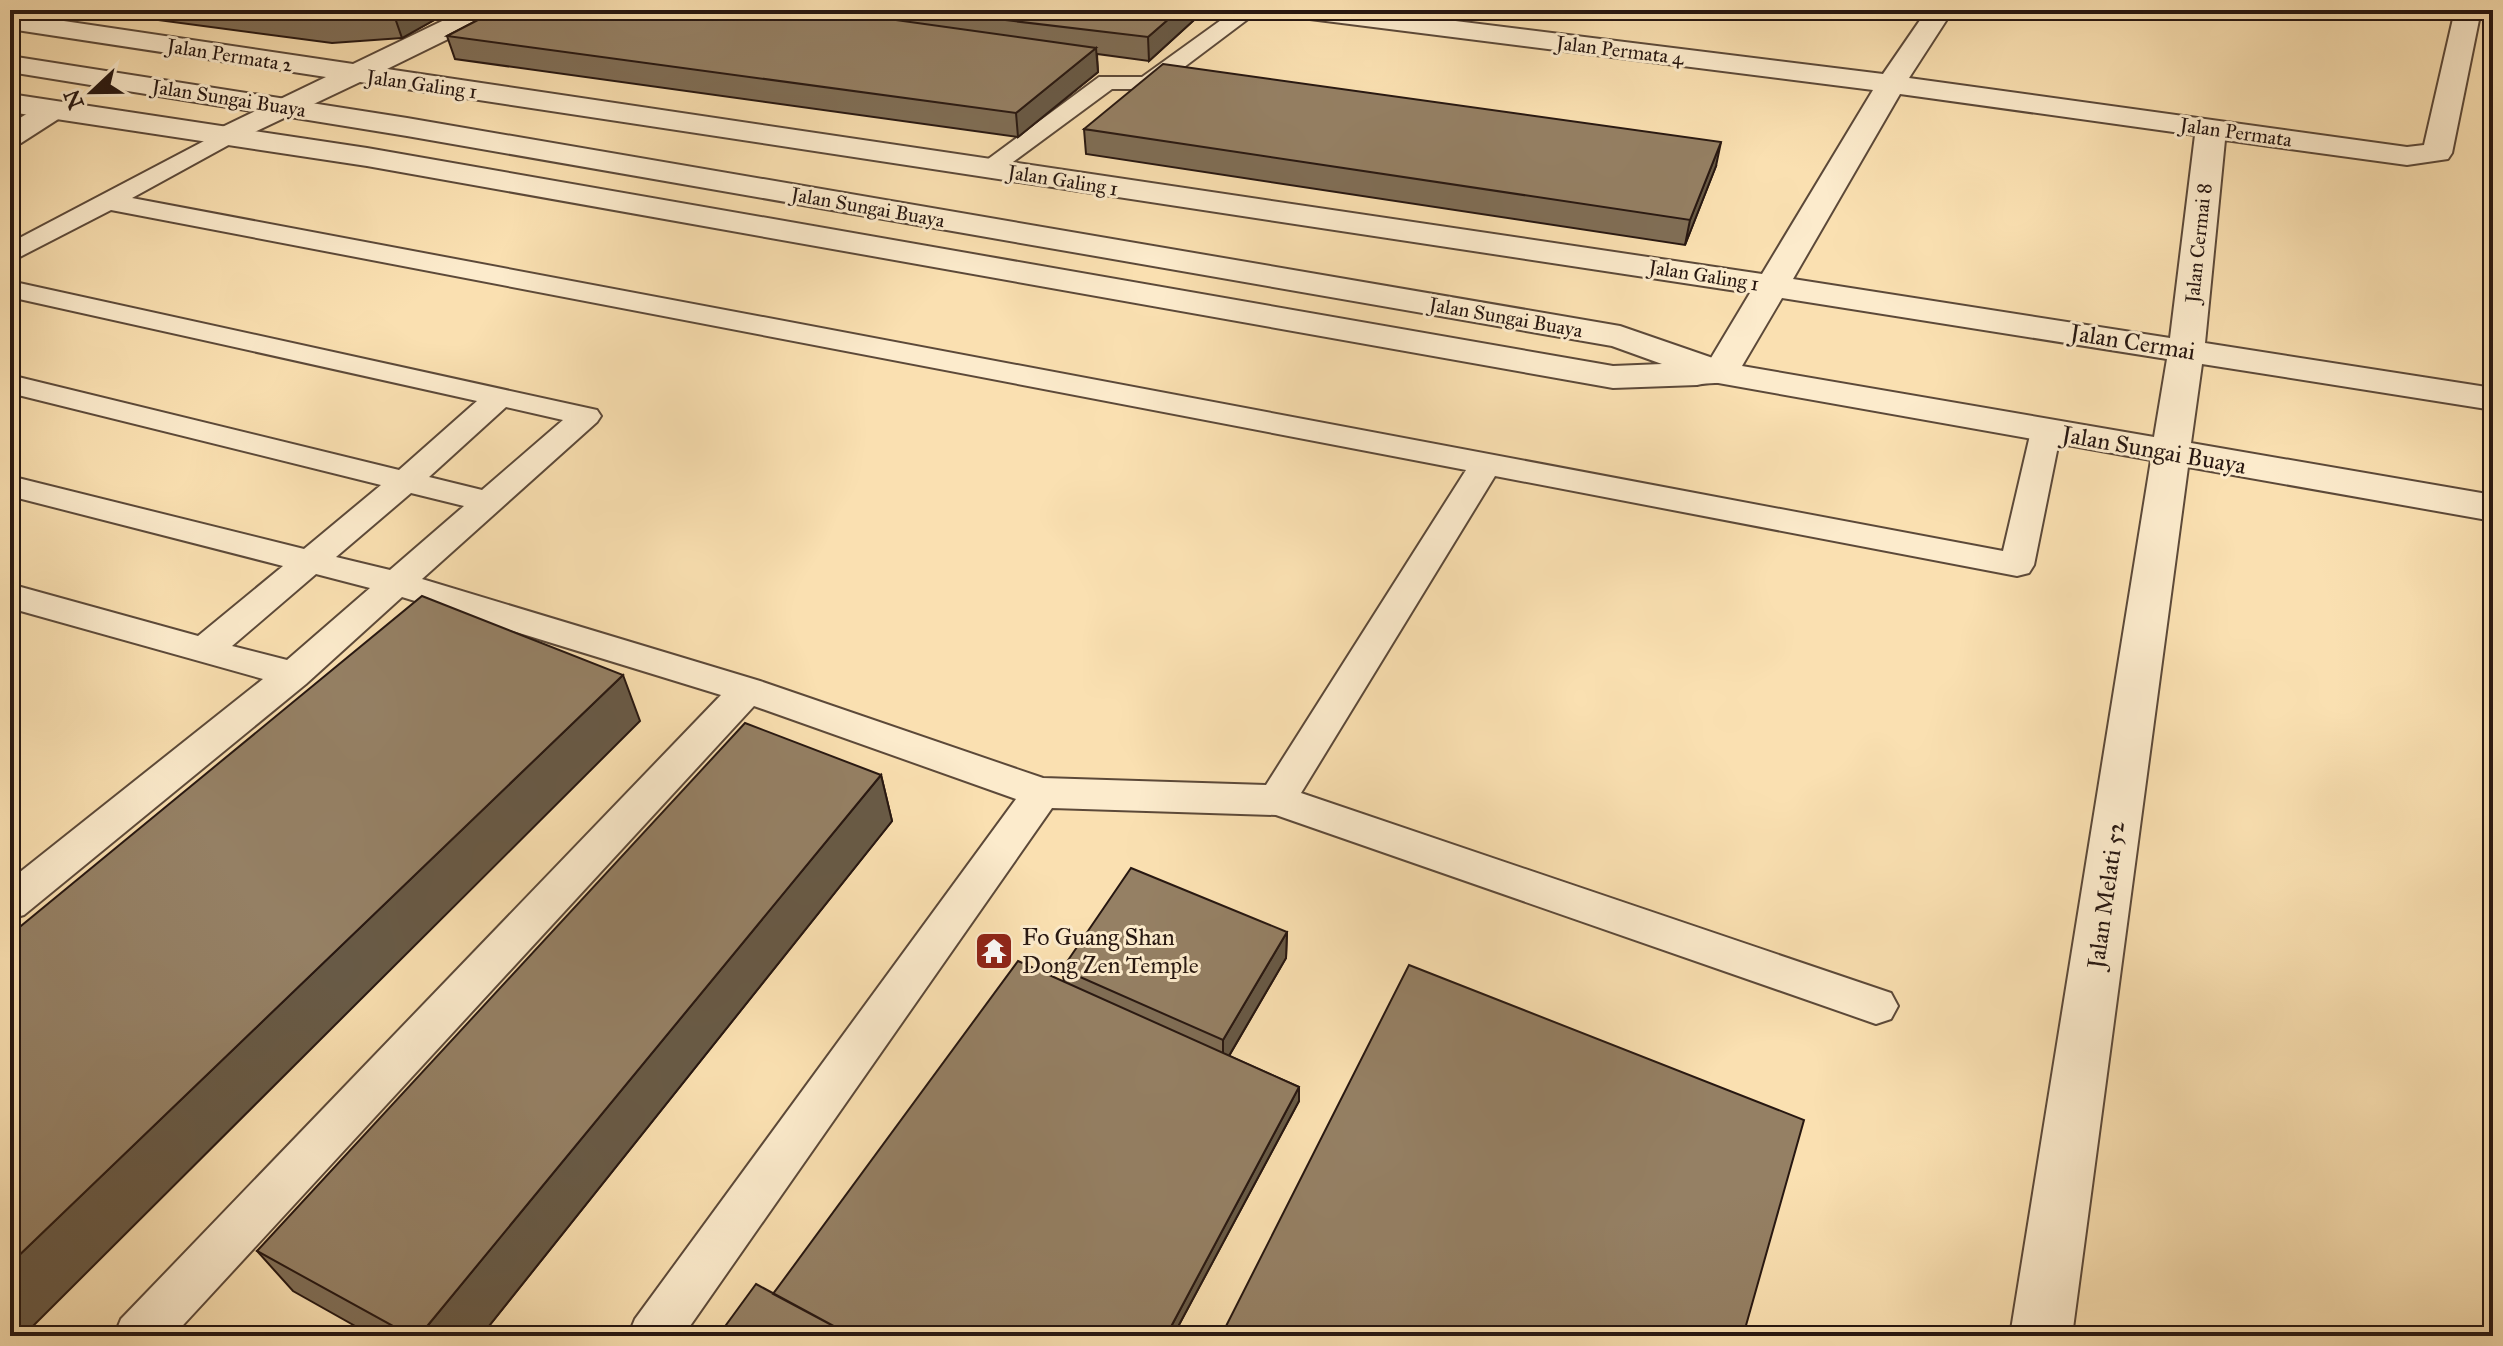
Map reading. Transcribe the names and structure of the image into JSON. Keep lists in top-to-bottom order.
{
  "streets": {
    "street": [
      "Jalan Permata 4",
      "Jalan Permata 2",
      "Jalan Galing 1",
      "Jalan Sungai Buaya",
      "Jalan Permata",
      "Jalan Cermai 8",
      "Jalan Cermai",
      "Jalan Melati 52"
    ]
  },
  "crossings": [
    ["Jalan Permata 4", "Jalan Permata"],
    ["Jalan Permata 2", "Jalan Galing 1"],
    ["Jalan Galing 1", "Jalan Cermai"],
    ["Jalan Sungai Buaya", "Jalan Cermai 8"],
    ["Jalan Sungai Buaya", "Jalan Melati 52"],
    ["Jalan Permata", "Jalan Cermai 8"],
    ["Jalan Cermai 8", "Jalan Cermai"],
    ["Jalan Cermai 8", "Jalan Melati 52"]
  ],
  "places": {
    "temple": ["Fo Guang Shan Dong Zen Temple"]
  },
  "north": "left"
}
